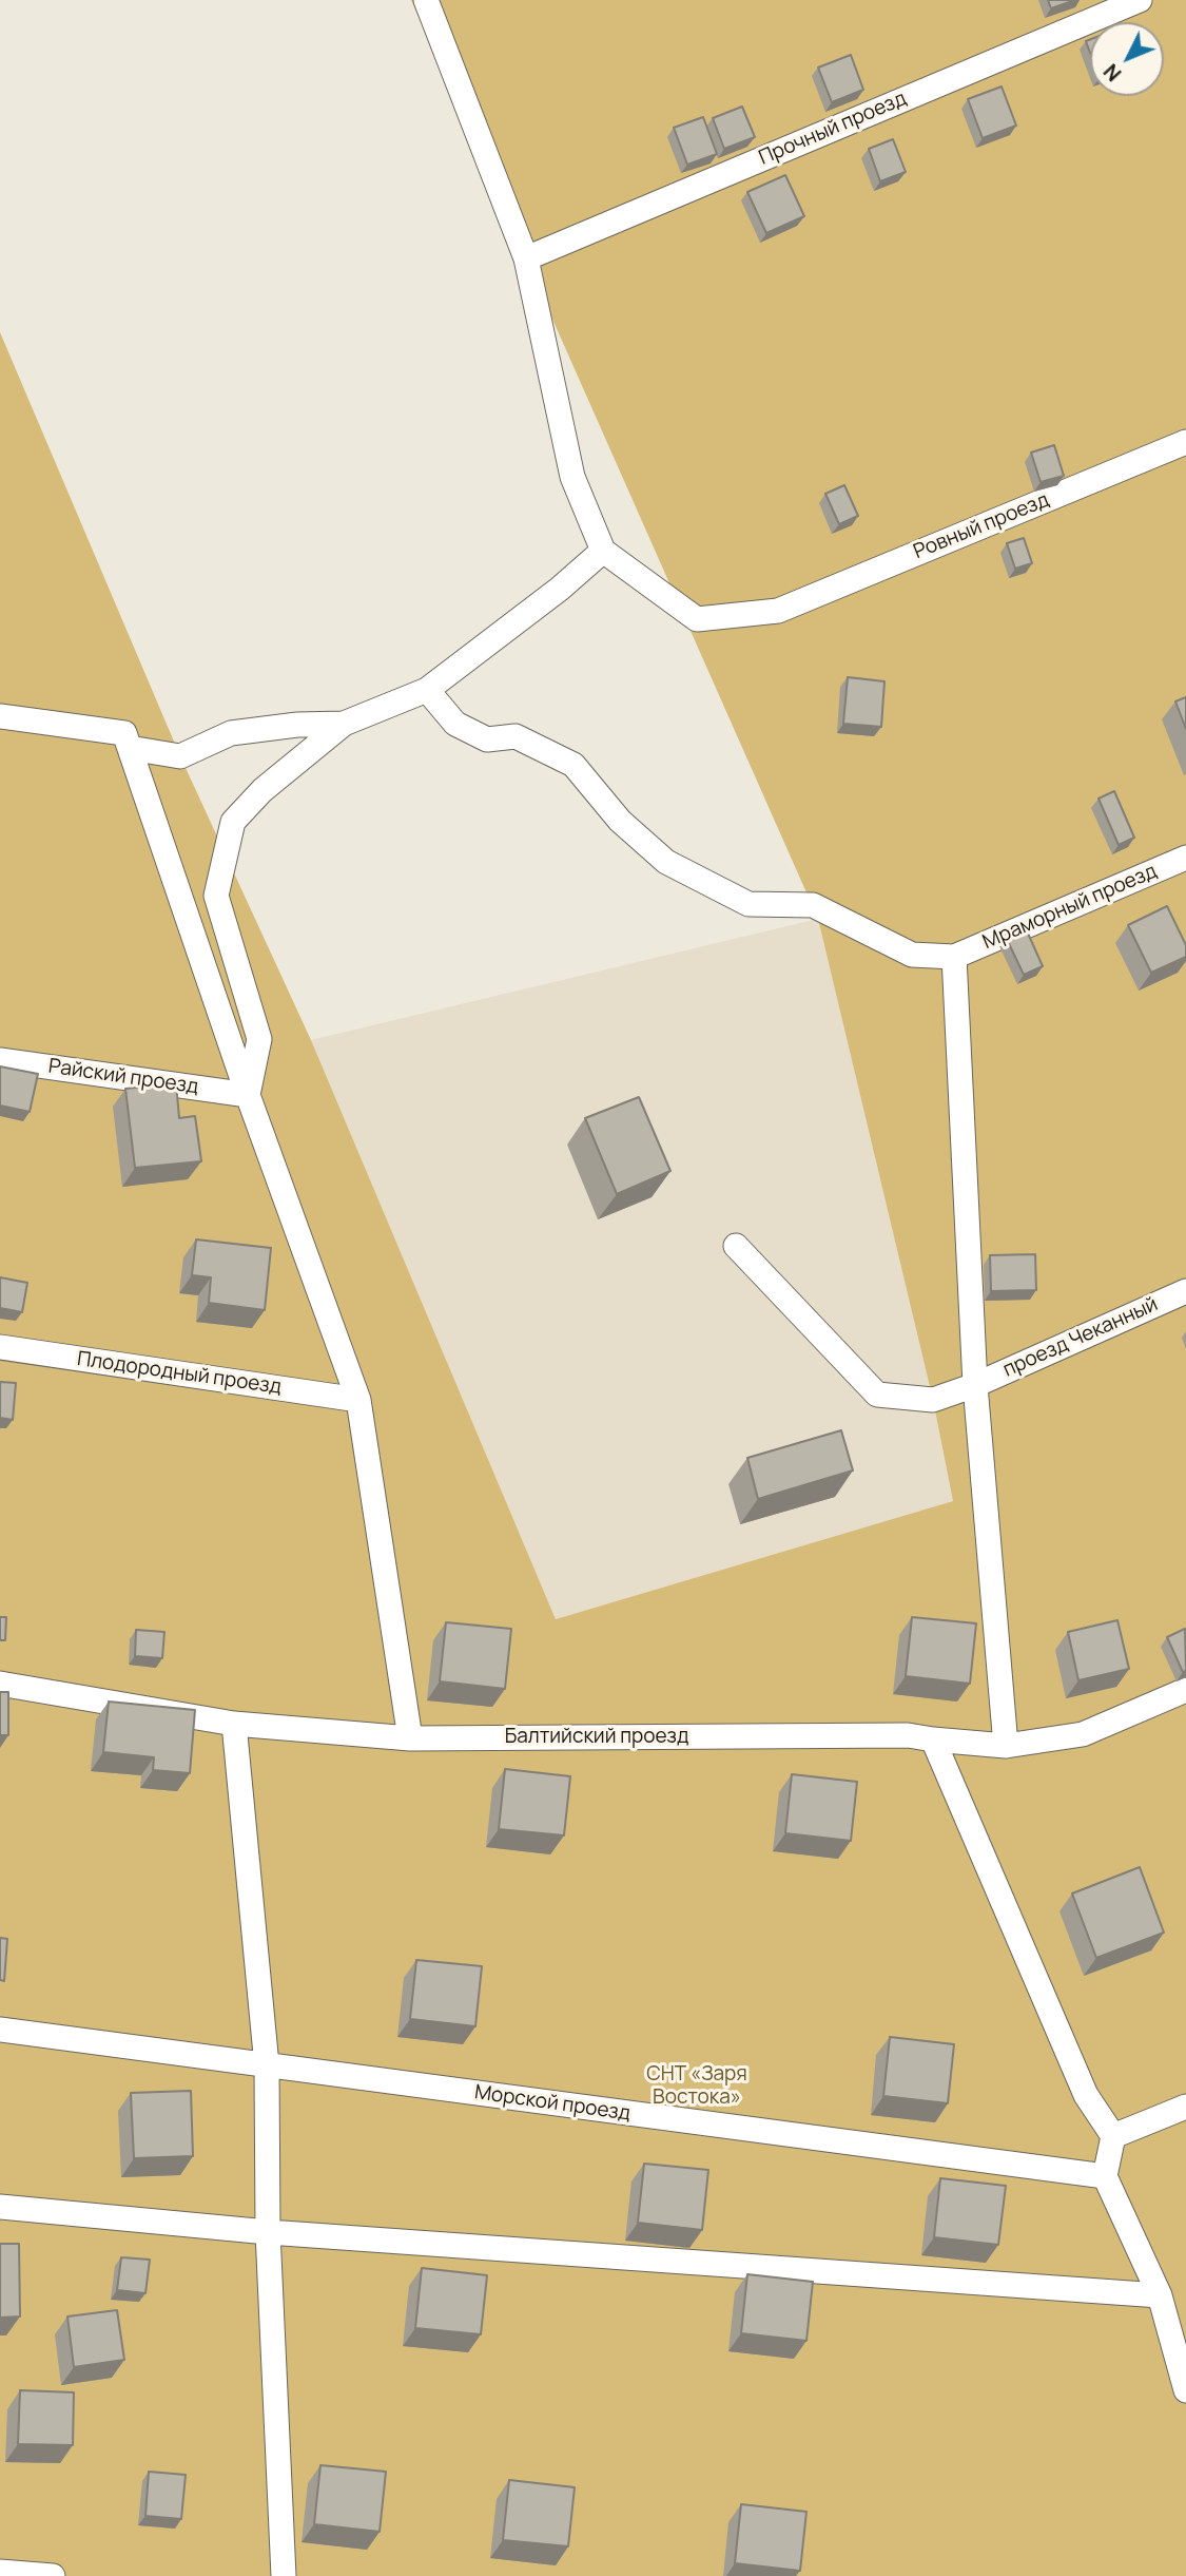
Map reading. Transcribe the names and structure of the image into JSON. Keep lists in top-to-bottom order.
{
  "streets": {
    "lane": [
      "Прочный проезд",
      "Ровный проезд",
      "Мраморный проезд",
      "Райский проезд",
      "проезд Чеканный",
      "Плодородный проезд",
      "Балтийский проезд",
      "Морской проезд"
    ]
  },
  "parks": ["СНТ «Заря Востока»"],
  "north": "bottom left"
}
